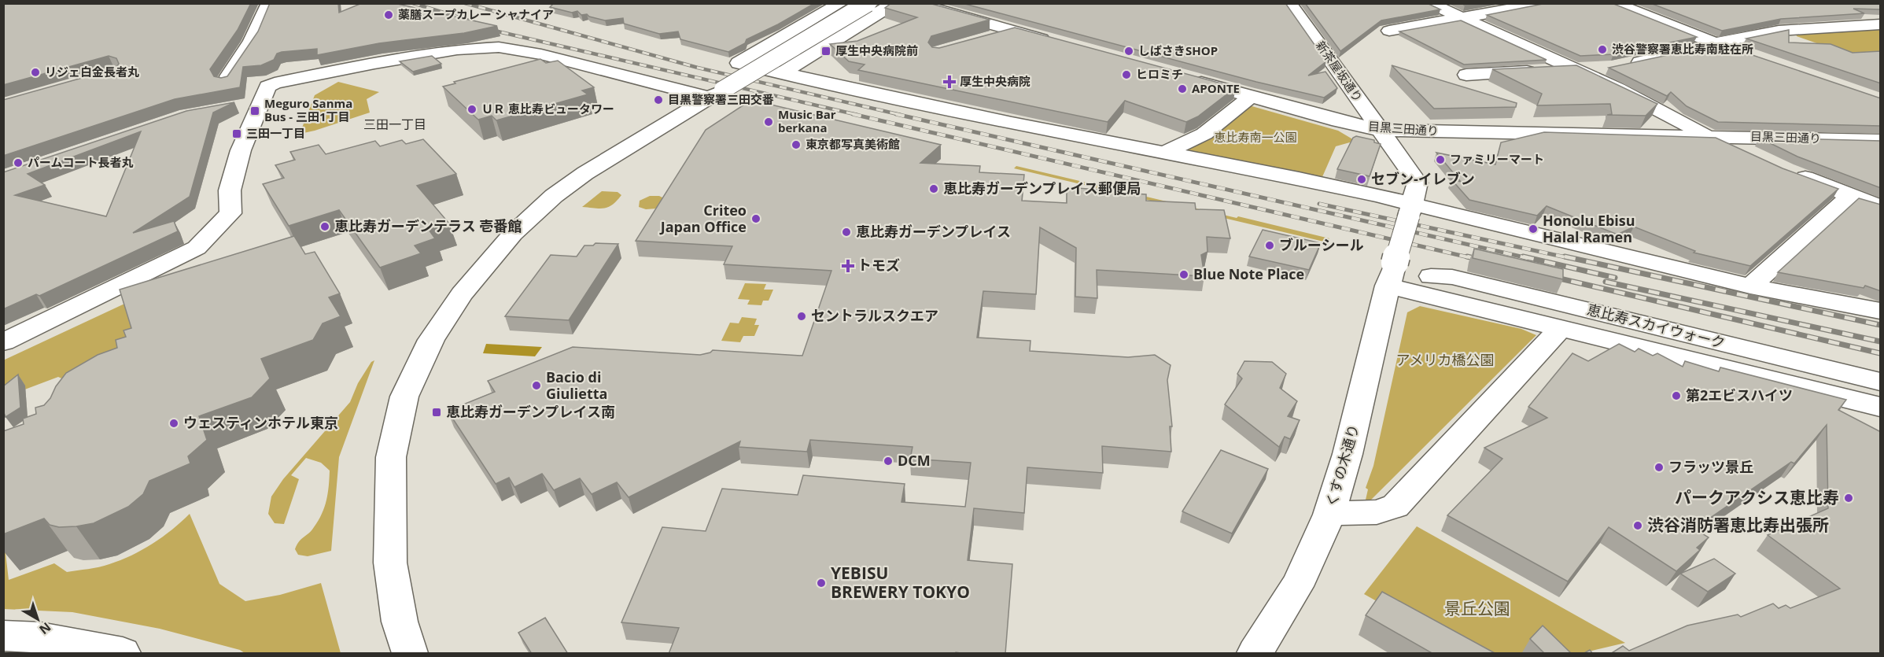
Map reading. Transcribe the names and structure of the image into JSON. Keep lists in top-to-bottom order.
{
  "streets": {
    "street": [
      "新茶屋坂通り",
      "目黒三田通り",
      "恵比寿スカイウォーク",
      "くすの木通り"
    ]
  },
  "crossings": [
    ["新茶屋坂通り", "目黒三田通り"],
    ["新茶屋坂通り", "くすの木通り"]
  ],
  "districts": ["三田一丁目"],
  "parks": ["恵比寿南一公園", "アメリカ橋公園", "景丘公園"],
  "places": {
    "other": [
      "薬膳スープカレー シャナイア",
      "渋谷警察署恵比寿南駐在所",
      "しばさきSHOP",
      "リジェ白金長者丸",
      "ヒロミチ",
      "APONTE",
      "目黒警察署三田交番",
      "ＵＲ 恵比寿ビュータワー",
      "Music Bar berkana",
      "東京都写真美術館",
      "ファミリーマート",
      "パームコート長者丸",
      "セブン-イレブン",
      "恵比寿ガーデンプレイス郵便局",
      "Criteo Japan Office",
      "恵比寿ガーデンテラス 壱番館",
      "Honolu Ebisu Halal Ramen",
      "恵比寿ガーデンプレイス",
      "ブルーシール",
      "Blue Note Place",
      "セントラルスクエア",
      "Bacio di Giulietta",
      "第2エビスハイツ",
      "ウェスティンホテル東京",
      "DCM",
      "フラッツ景丘",
      "パークアクシス恵比寿",
      "渋谷消防署恵比寿出張所",
      "YEBISU BREWERY TOKYO"
    ],
    "transit": [
      "厚生中央病院前",
      "Meguro Sanma Bus - 三田1丁目",
      "三田一丁目",
      "恵比寿ガーデンプレイス南"
    ],
    "health": ["厚生中央病院", "トモズ"]
  },
  "north": "bottom right"
}
